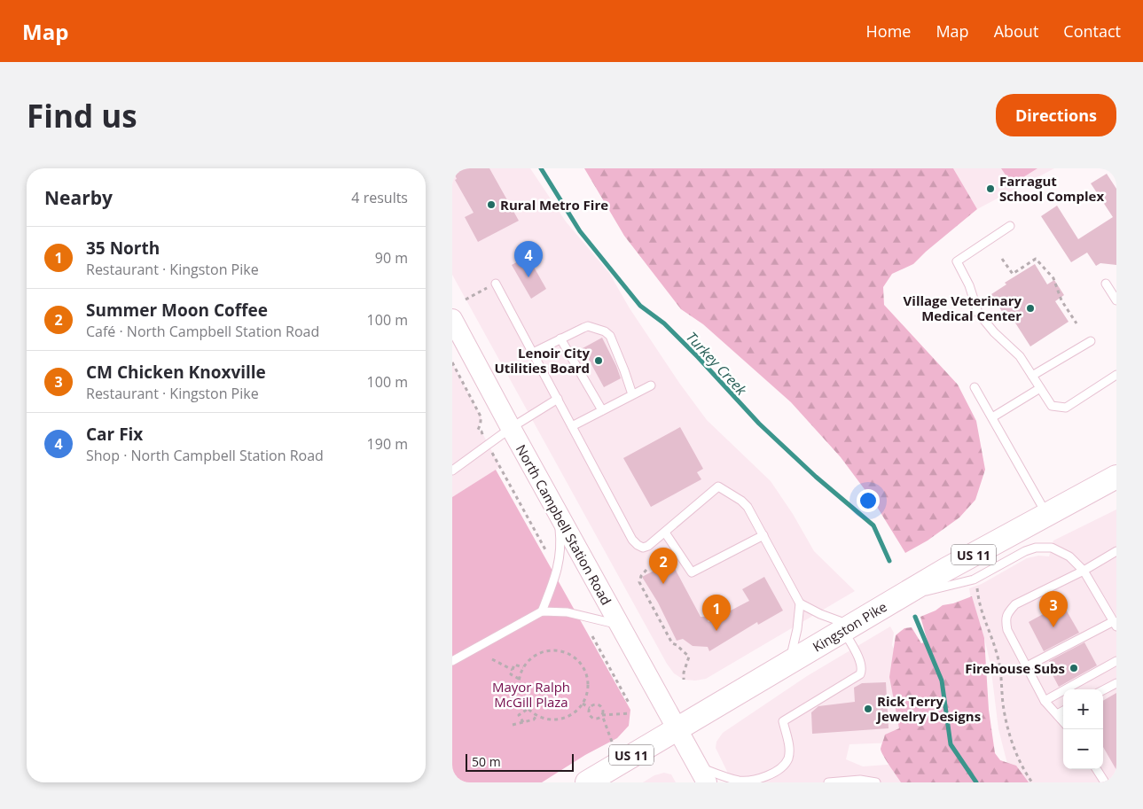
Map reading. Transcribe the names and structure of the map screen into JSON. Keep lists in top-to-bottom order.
{
  "streets": {
    "main road": ["North Campbell Station Road", "US 11", "Kingston Pike"]
  },
  "crossings": [
    ["North Campbell Station Road", "Kingston Pike"]
  ],
  "water": ["Turkey Creek"],
  "parks": ["Mayor Ralph McGill Plaza"],
  "places": [
    "Farragut School Complex",
    "Rural Metro Fire",
    "Village Veterinary Medical Center",
    "Lenoir City Utilities Board",
    "Firehouse Subs",
    "Rick Terry Jewelry Designs"
  ],
  "scale_bar": "50 m",
  "page": {
    "header": "Map",
    "nav": [
      "Home",
      "Map",
      "About",
      "Contact"
    ],
    "buttons": "Directions",
    "title": "Find us",
    "heading": ["Nearby", "4 results"],
    "list": [
      {
        "mark": "1",
        "name": "35 North",
        "note": "Restaurant · Kingston Pike",
        "value": "90 m"
      },
      {
        "mark": "2",
        "name": "Summer Moon Coffee",
        "note": "Café · North Campbell Station Road",
        "value": "100 m"
      },
      {
        "mark": "3",
        "name": "CM Chicken Knoxville",
        "note": "Restaurant · Kingston Pike",
        "value": "100 m"
      },
      {
        "mark": "4",
        "name": "Car Fix",
        "note": "Shop · North Campbell Station Road",
        "value": "190 m"
      }
    ],
    "pins": [
      "4",
      "2",
      "3",
      "1"
    ],
    "map_buttons": ["+", "−"],
    "scale": "50 m"
  }
}
